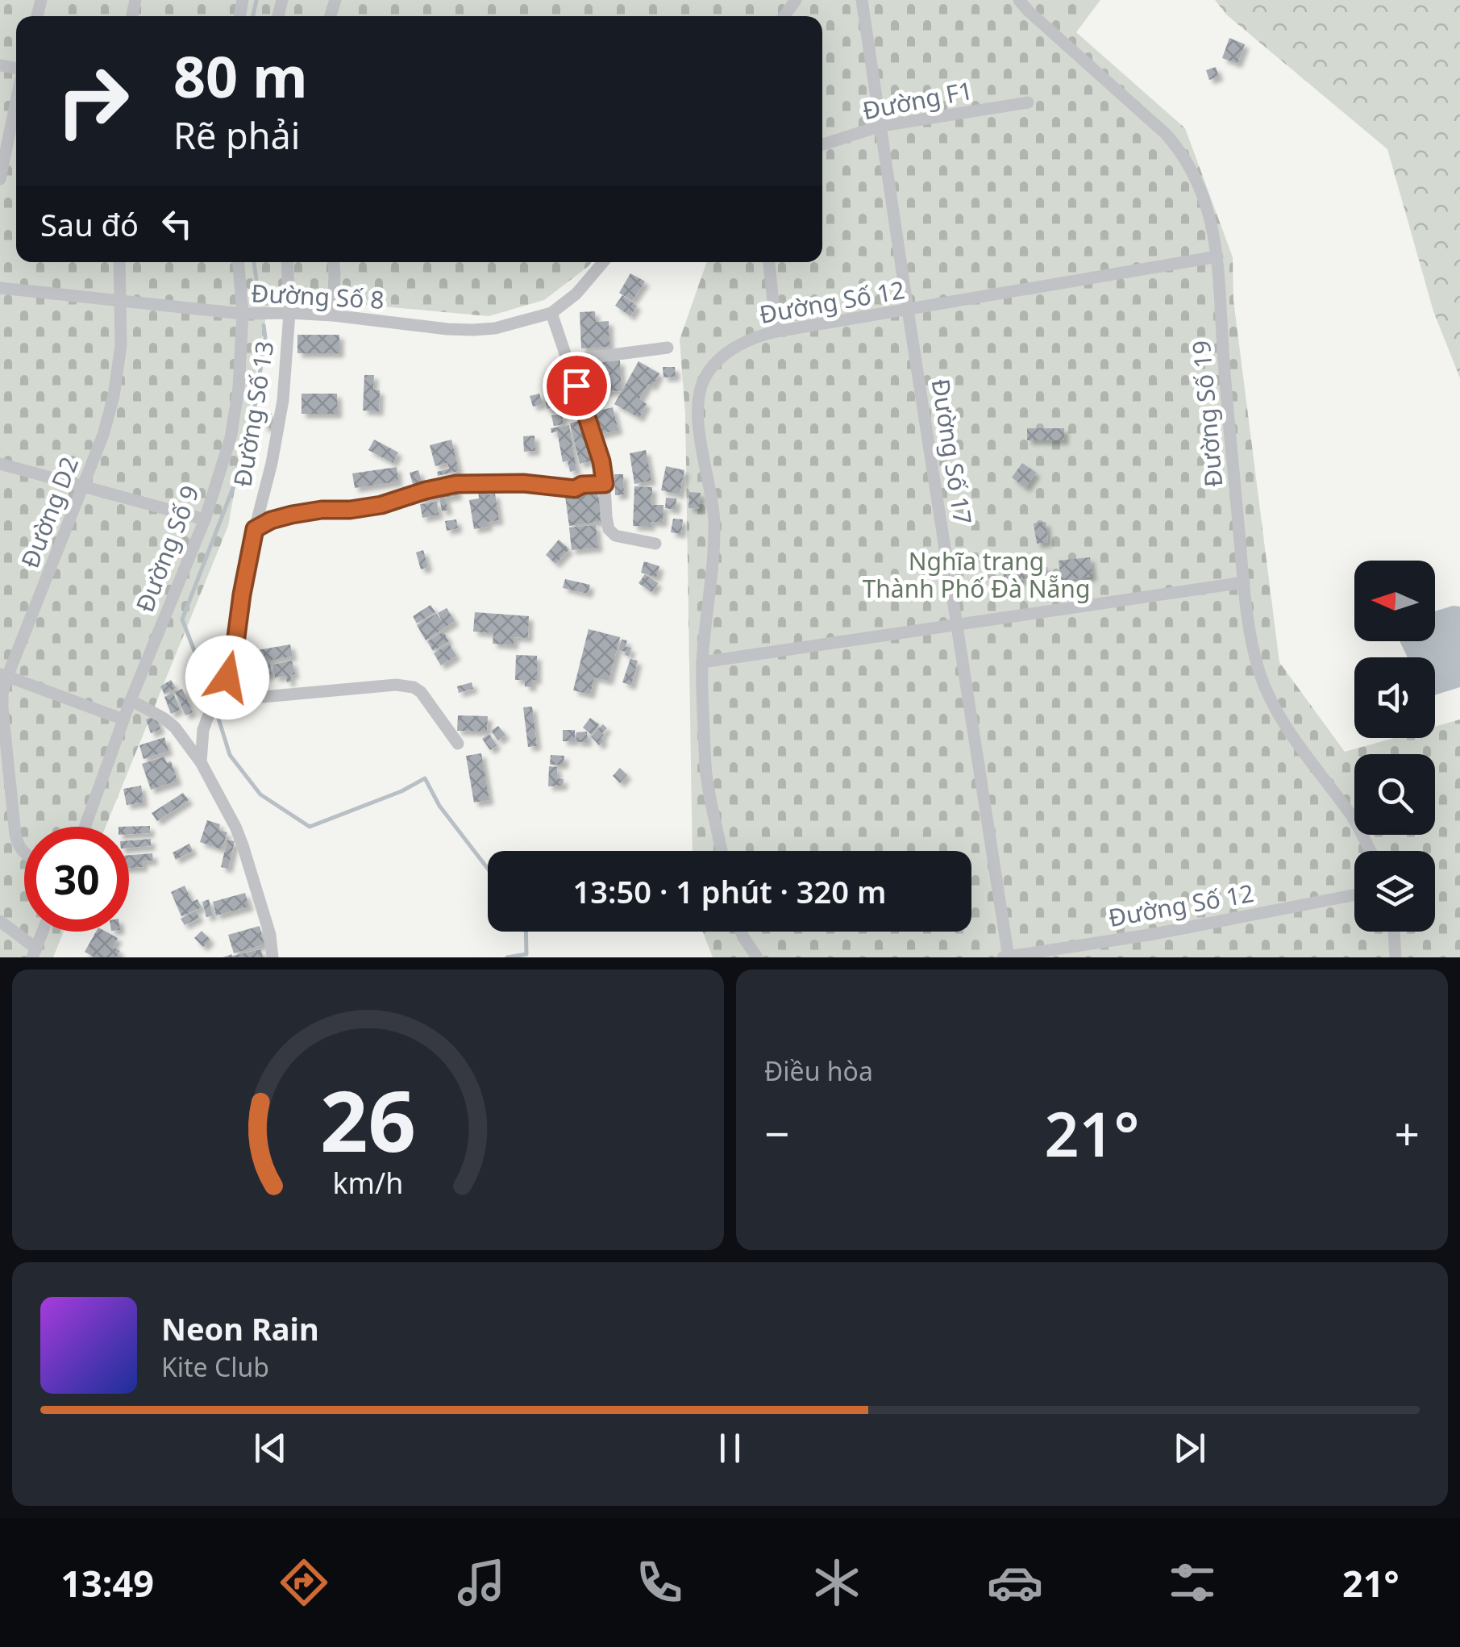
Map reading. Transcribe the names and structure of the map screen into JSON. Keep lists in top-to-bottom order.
{
  "streets": {
    "street": [
      "Đường F1",
      "Đường Số 8",
      "Đường Số 12",
      "Đường Số 13",
      "Đường Số 19",
      "Đường Số 17",
      "Đường D2",
      "Đường Số 9"
    ]
  },
  "crossings": [
    ["Đường F1", "Đường Số 17"],
    ["Đường Số 8", "Đường Số 13"],
    ["Đường Số 8", "Đường D2"],
    ["Đường Số 8", "Đường Số 9"],
    ["Đường Số 12", "Đường Số 19"],
    ["Đường Số 12", "Đường Số 17"]
  ],
  "parks": ["Nghĩa trang Thành Phố Đà Nẵng"],
  "north": "left",
  "page": {
    "turn": ["80 m", "Rẽ phải"],
    "then": "Sau đó",
    "limit": "30",
    "trip": "13:50 · 1 phút · 320 m",
    "tile": "Điều hòa",
    "heat": ["−", "21°", "+"],
    "song": ["Neon Rain", "Kite Club"],
    "tabs": ["13:49", "21°"],
    "gauge": ["26", "km/h"]
  }
}
